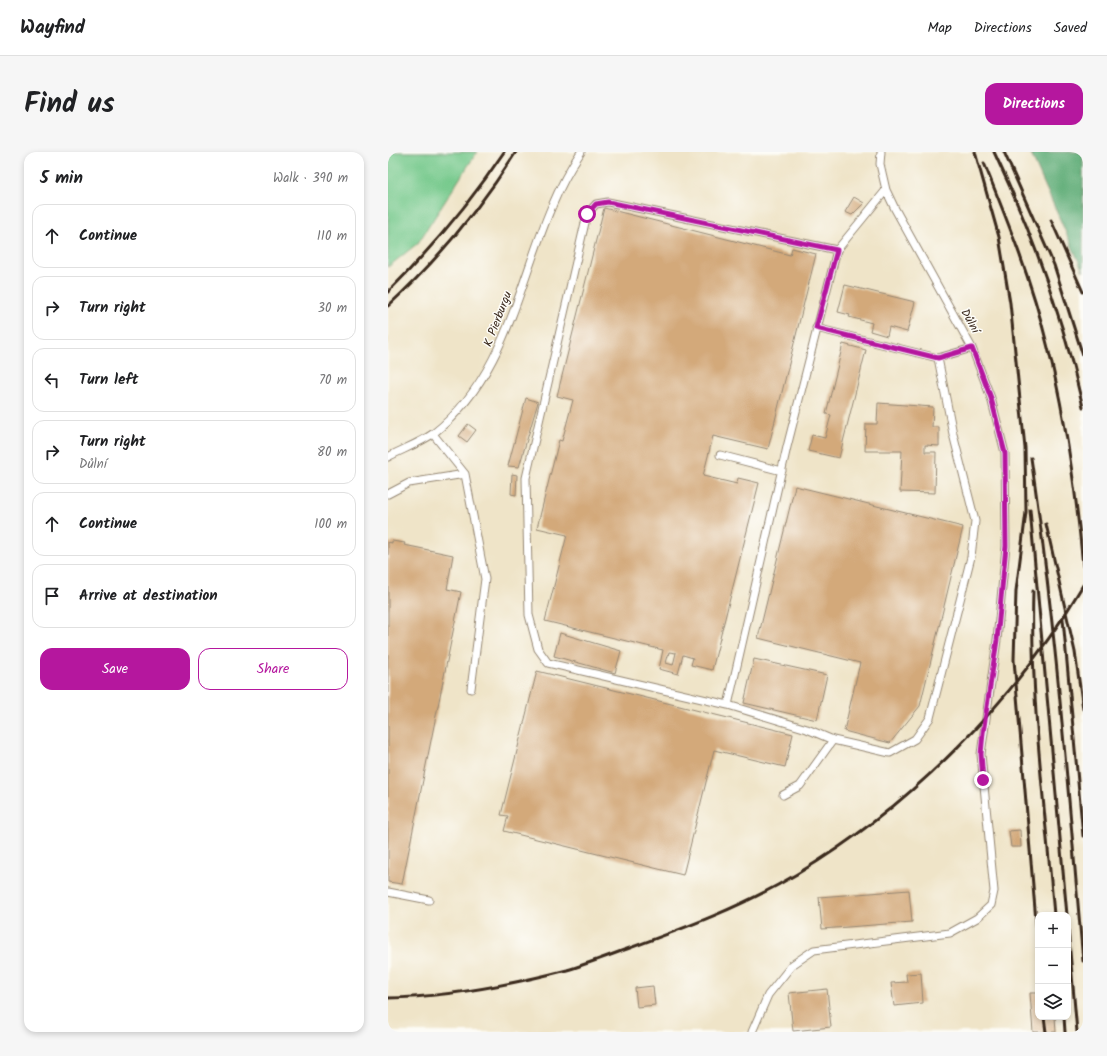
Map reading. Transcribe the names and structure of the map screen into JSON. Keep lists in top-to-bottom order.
{
  "streets": {
    "lane": ["K Pierburgu", "Důlní"]
  },
  "page": {
    "header": "Wayfind",
    "nav": ["Map", "Directions", "Saved"],
    "title": "Find us",
    "buttons": [
      "Directions",
      ["Save", "Share"]
    ],
    "heading": ["5 min", "Walk · 390 m"],
    "list": [
      ["Continue", "110 m"],
      ["Turn right", "30 m"],
      ["Turn left", "70 m"],
      ["Turn right", "Důlní", "80 m"],
      ["Continue", "100 m"],
      "Arrive at destination"
    ],
    "map_buttons": ["+", "−"]
  }
}
